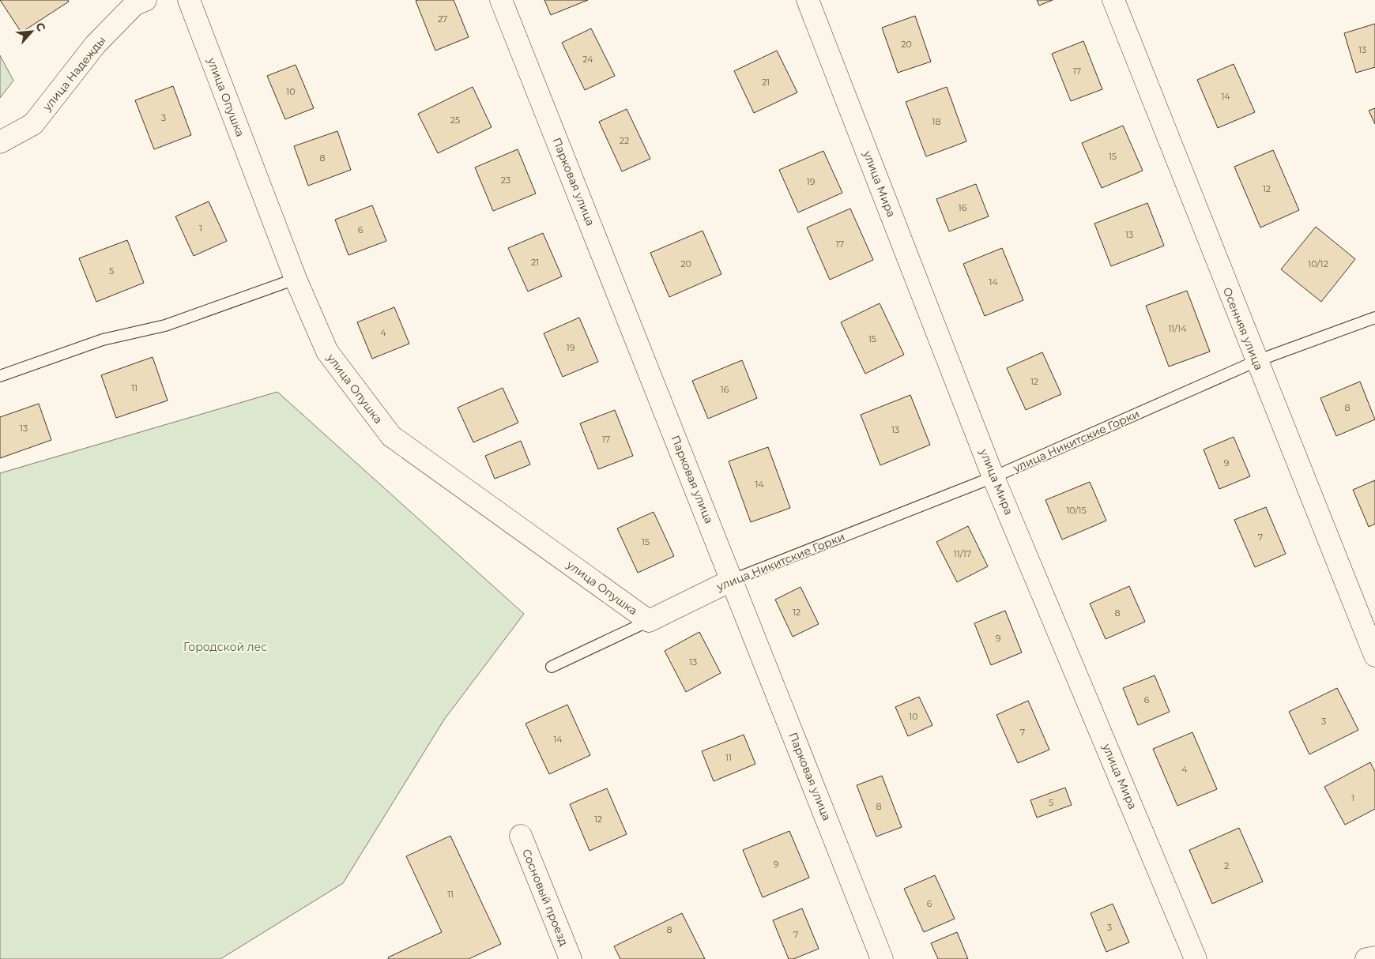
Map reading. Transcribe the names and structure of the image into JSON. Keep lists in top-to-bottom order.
{
  "streets": {
    "street": [
      "улица Надежды",
      "улица Опушка",
      "Парковая улица",
      "улица Мира",
      "Осенняя улица",
      "улица Никитские Горки",
      "Сосновый проезд"
    ]
  },
  "crossings": [
    ["улица Опушка", "улица Никитские Горки"],
    ["Парковая улица", "улица Никитские Горки"],
    ["улица Мира", "улица Никитские Горки"],
    ["Осенняя улица", "улица Никитские Горки"]
  ],
  "parks": ["Городской лес"],
  "house_numbers": [
    "27",
    "20",
    "13",
    "24",
    "17",
    "21",
    "10",
    "14",
    "3",
    "25",
    "18",
    "22",
    "15",
    "8",
    "23",
    "19",
    "12",
    "16",
    "1",
    "6",
    "13",
    "17",
    "21",
    "20",
    "10/12",
    "5",
    "14",
    "11/14",
    "4",
    "15",
    "19",
    "12",
    "11",
    "16",
    "8",
    "13",
    "13",
    "17",
    "9",
    "14",
    "10/15",
    "7",
    "15",
    "11/17",
    "12",
    "8",
    "9",
    "13",
    "6",
    "10",
    "3",
    "7",
    "14",
    "11",
    "4",
    "1",
    "5",
    "8",
    "12",
    "9",
    "2",
    "11",
    "6",
    "3",
    "8",
    "7"
  ],
  "north": "top right"
}
